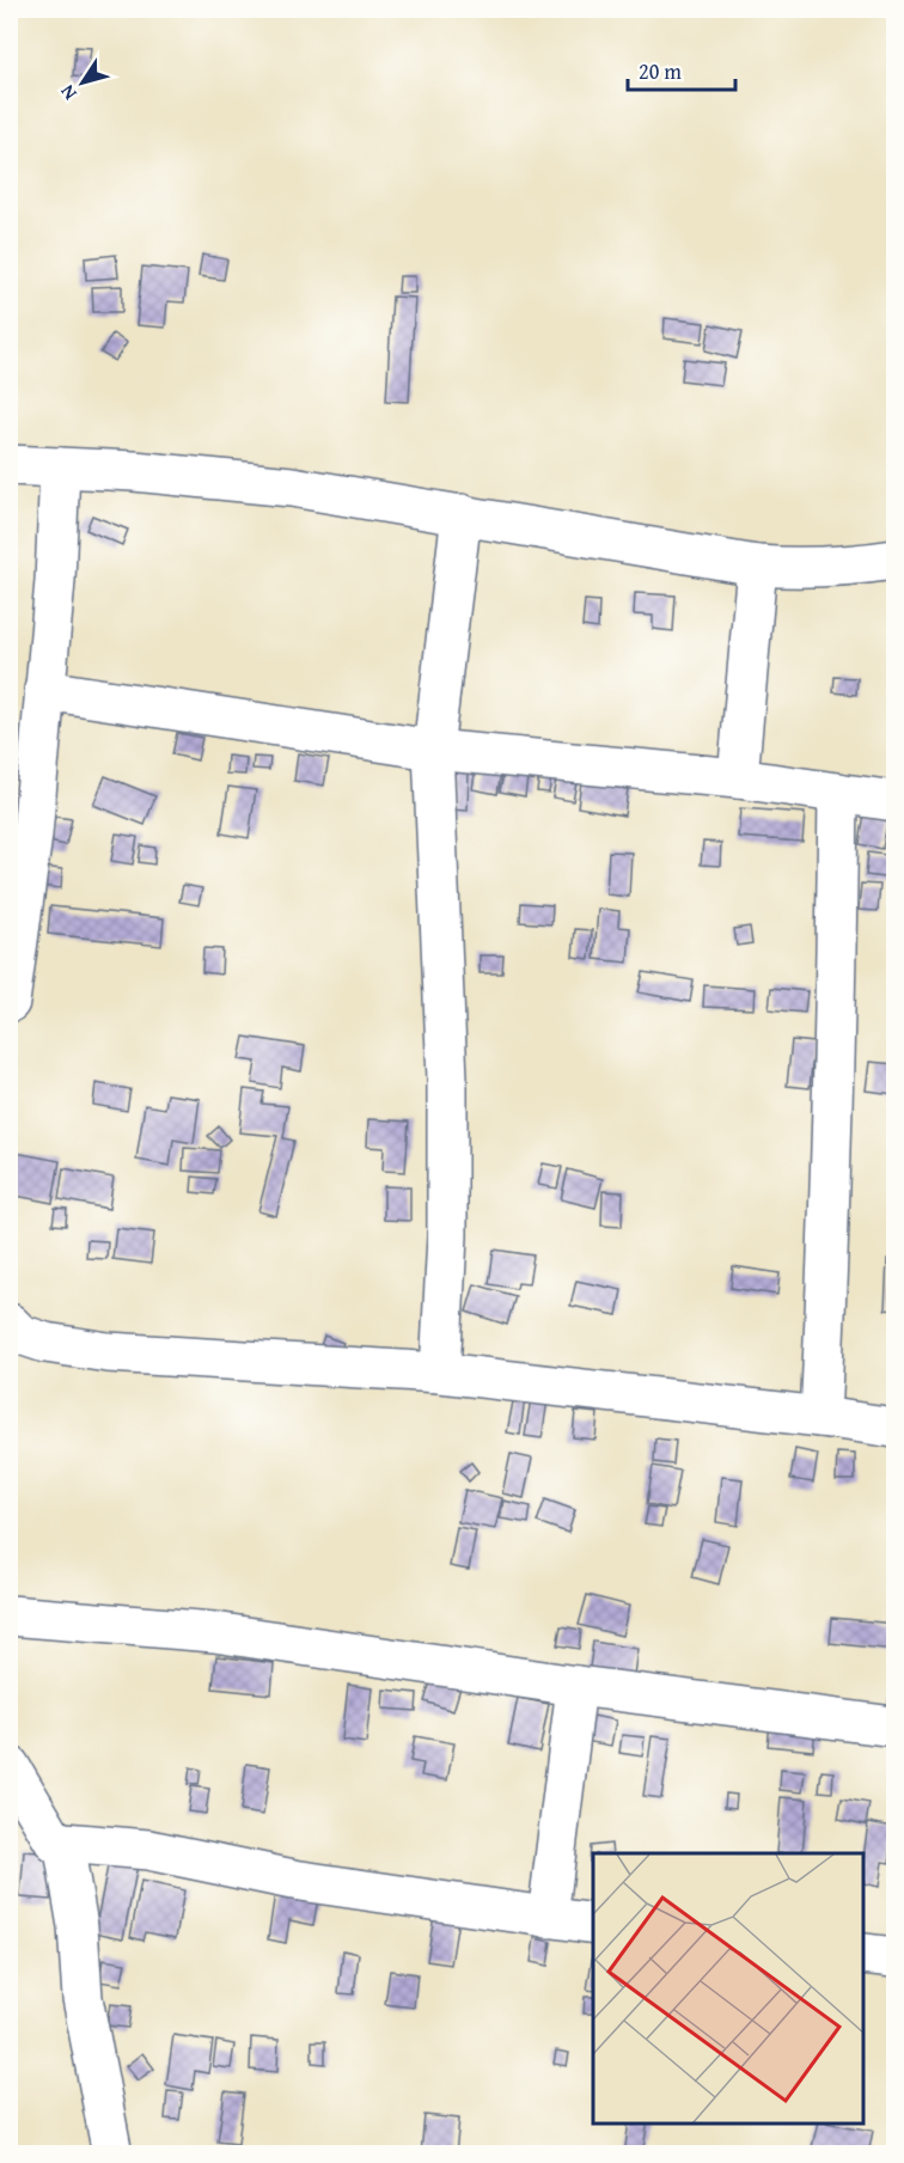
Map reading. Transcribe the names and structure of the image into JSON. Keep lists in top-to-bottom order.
{
  "scale_bar": "20 m",
  "north": "bottom left"
}
